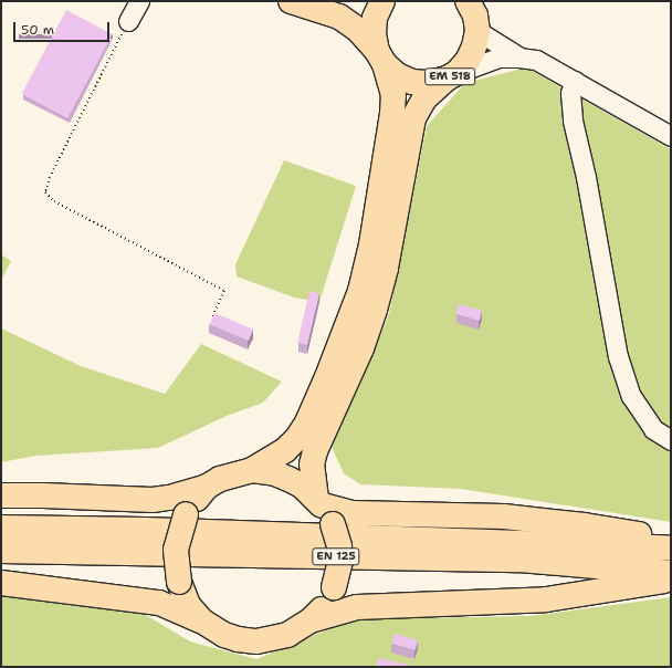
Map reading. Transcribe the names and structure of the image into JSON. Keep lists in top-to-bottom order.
{
  "streets": {
    "main road": ["EM 518", "EN 125"]
  },
  "scale_bar": "50 m"
}
